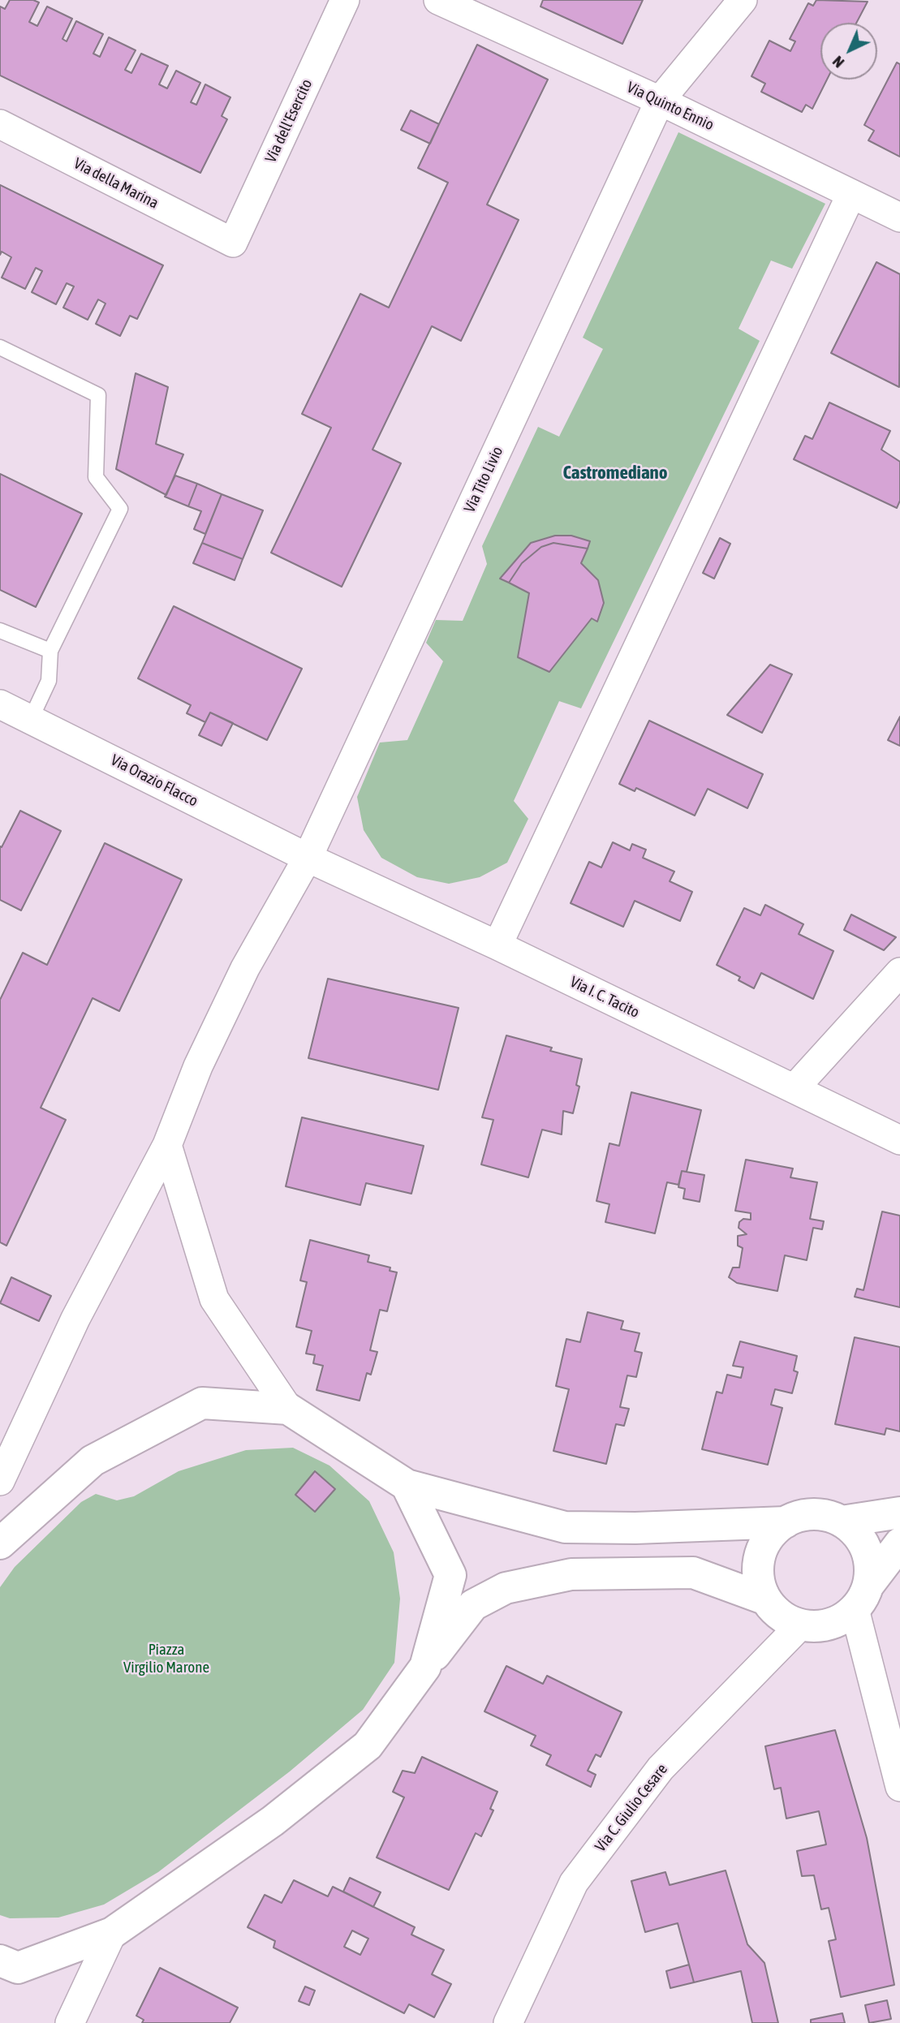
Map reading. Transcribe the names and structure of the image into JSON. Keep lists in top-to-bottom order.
{
  "streets": {
    "street": [
      "Via Quinto Ennio",
      "Via dell'Esercito",
      "Via della Marina",
      "Via Tito Livio",
      "Via Orazio Flacco",
      "Via I. C. Tacito",
      "Via C. Giulio Cesare"
    ]
  },
  "crossings": [
    ["Via Quinto Ennio", "Via Tito Livio"],
    ["Via dell'Esercito", "Via della Marina"],
    ["Via Tito Livio", "Via Orazio Flacco"],
    ["Via Tito Livio", "Via I. C. Tacito"],
    ["Via Orazio Flacco", "Via I. C. Tacito"]
  ],
  "districts": ["Castromediano"],
  "parks": ["Piazza Virgilio Marone"],
  "north": "bottom left"
}
